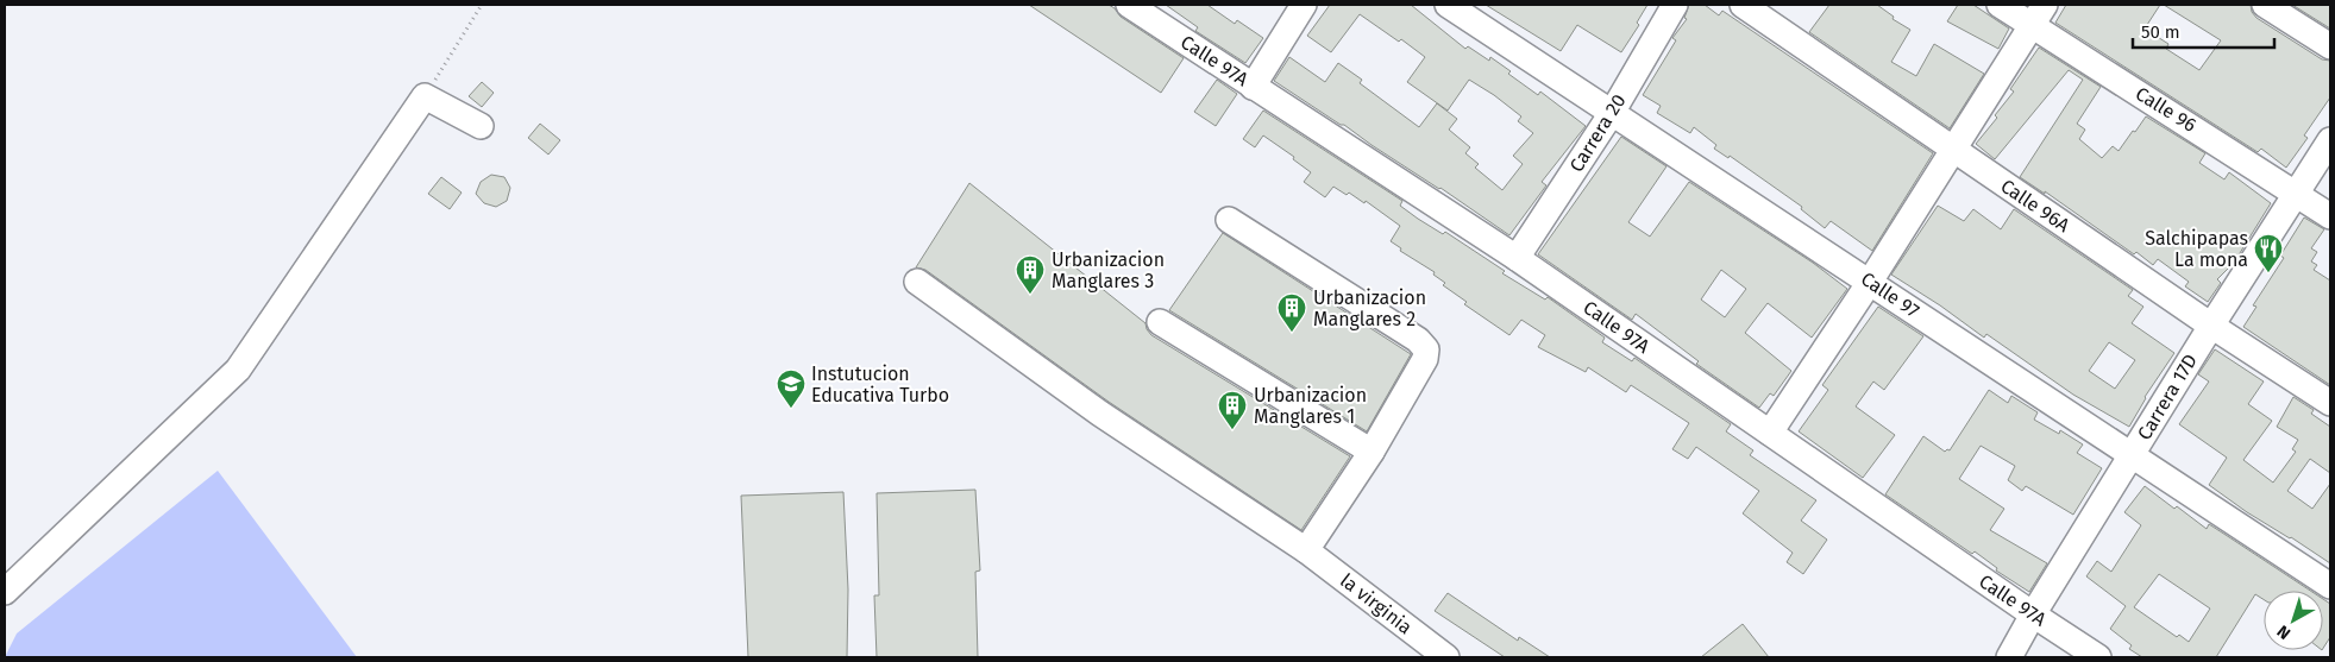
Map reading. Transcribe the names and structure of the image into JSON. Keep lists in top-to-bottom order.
{
  "streets": {
    "street": [
      "Calle 97A",
      "Calle 96",
      "Carrera 20",
      "Calle 96A",
      "Calle 97",
      "Carrera 17D",
      "la virginia"
    ]
  },
  "crossings": [
    ["Calle 97A", "Carrera 20"],
    ["Calle 97A", "Carrera 17D"],
    ["Calle 96", "Carrera 17D"],
    ["Carrera 20", "Calle 97"],
    ["Calle 96A", "Carrera 17D"],
    ["Calle 97", "Carrera 17D"]
  ],
  "places": {
    "restaurant": ["Salchipapas La mona"],
    "building": ["Urbanizacion Manglares 3", "Urbanizacion Manglares 2", "Urbanizacion Manglares 1"],
    "school or university": ["Instutucion Educativa Turbo"]
  },
  "scale_bar": "50 m",
  "north": "bottom left"
}
